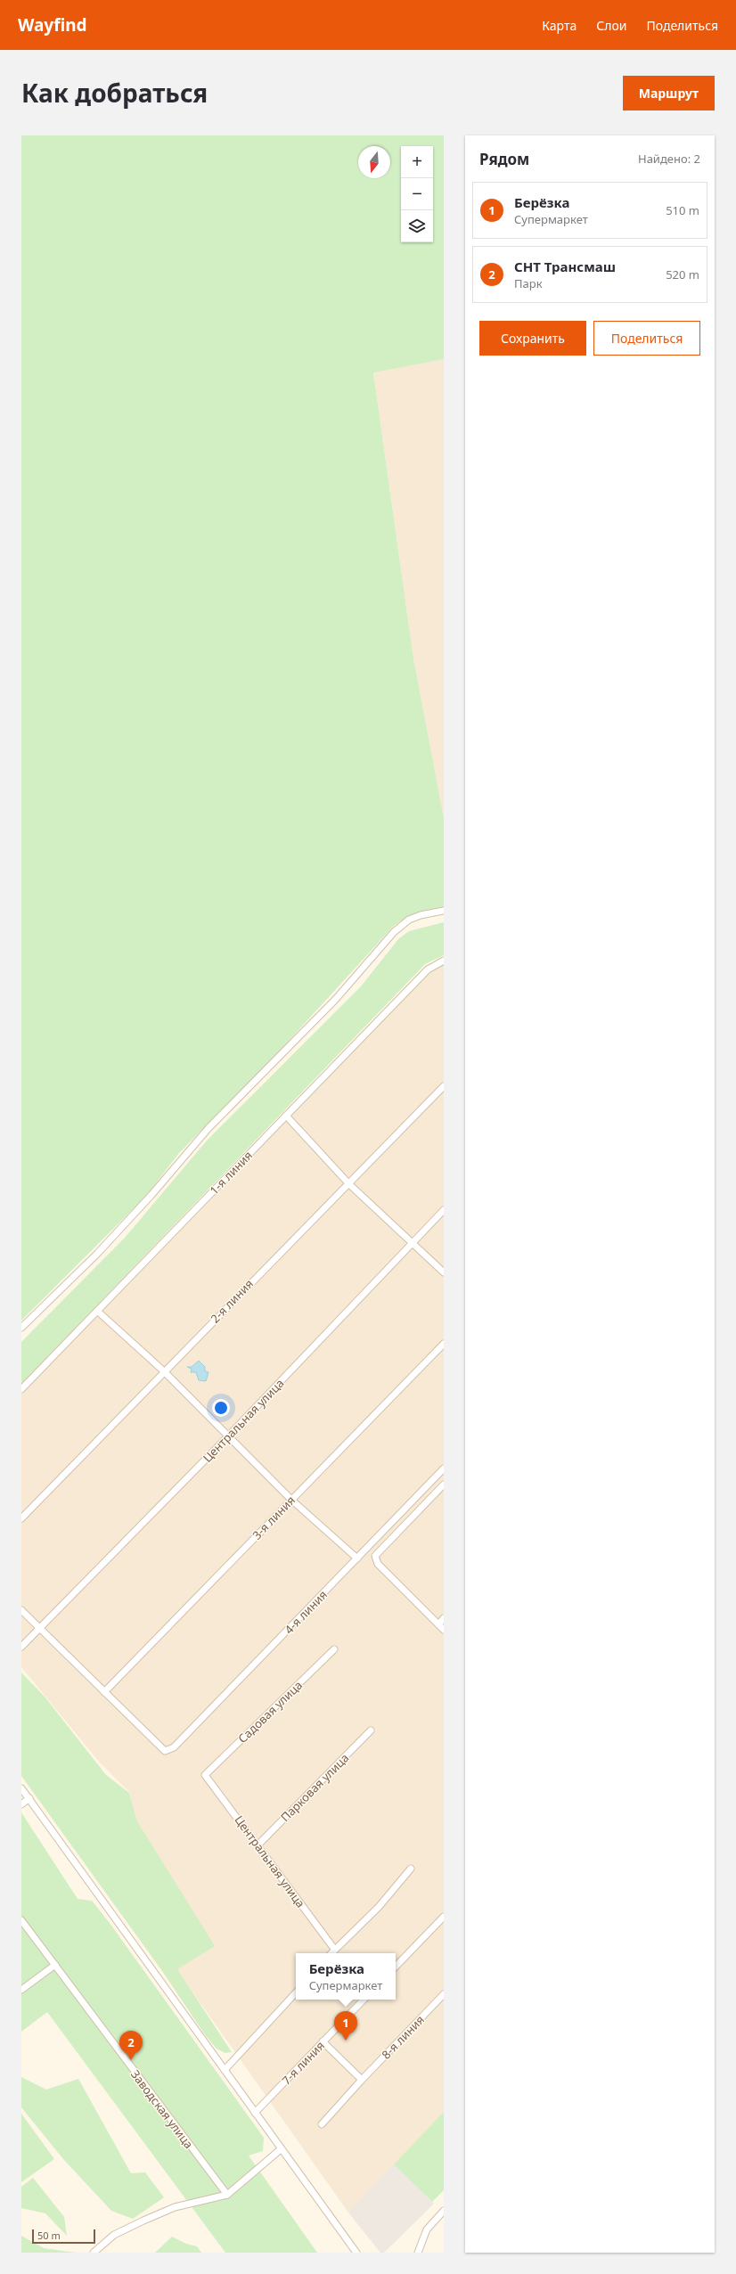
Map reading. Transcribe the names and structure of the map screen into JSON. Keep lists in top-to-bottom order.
{
  "streets": {
    "street": [
      "1-я линия",
      "2-я линия",
      "Центральная улица",
      "3-я линия",
      "4-я линия",
      "Садовая улица",
      "Парковая улица",
      "8-я линия",
      "7-я линия",
      "Заводская улица"
    ]
  },
  "crossings": [
    ["Центральная улица", "Садовая улица"],
    ["Центральная улица", "Парковая улица"],
    ["3-я линия", "4-я линия"]
  ],
  "scale_bar": "50 m",
  "north": "bottom",
  "page": {
    "header": "Wayfind",
    "nav": ["Карта", "Слои", "Поделиться"],
    "title": "Как добраться",
    "buttons": [
      "Маршрут",
      ["Сохранить", "Поделиться"]
    ],
    "heading": ["Рядом", "Найдено: 2"],
    "map_buttons": ["+", "−"],
    "list": [
      {
        "mark": "1",
        "name": "Берёзка",
        "note": "Супермаркет",
        "value": "510 m"
      },
      {
        "mark": "2",
        "name": "СНТ Трансмаш",
        "note": "Парк",
        "value": "520 m"
      }
    ],
    "popup": ["Берёзка", "Супермаркет"],
    "pins": ["1", "2"],
    "scale": "50 m"
  }
}
